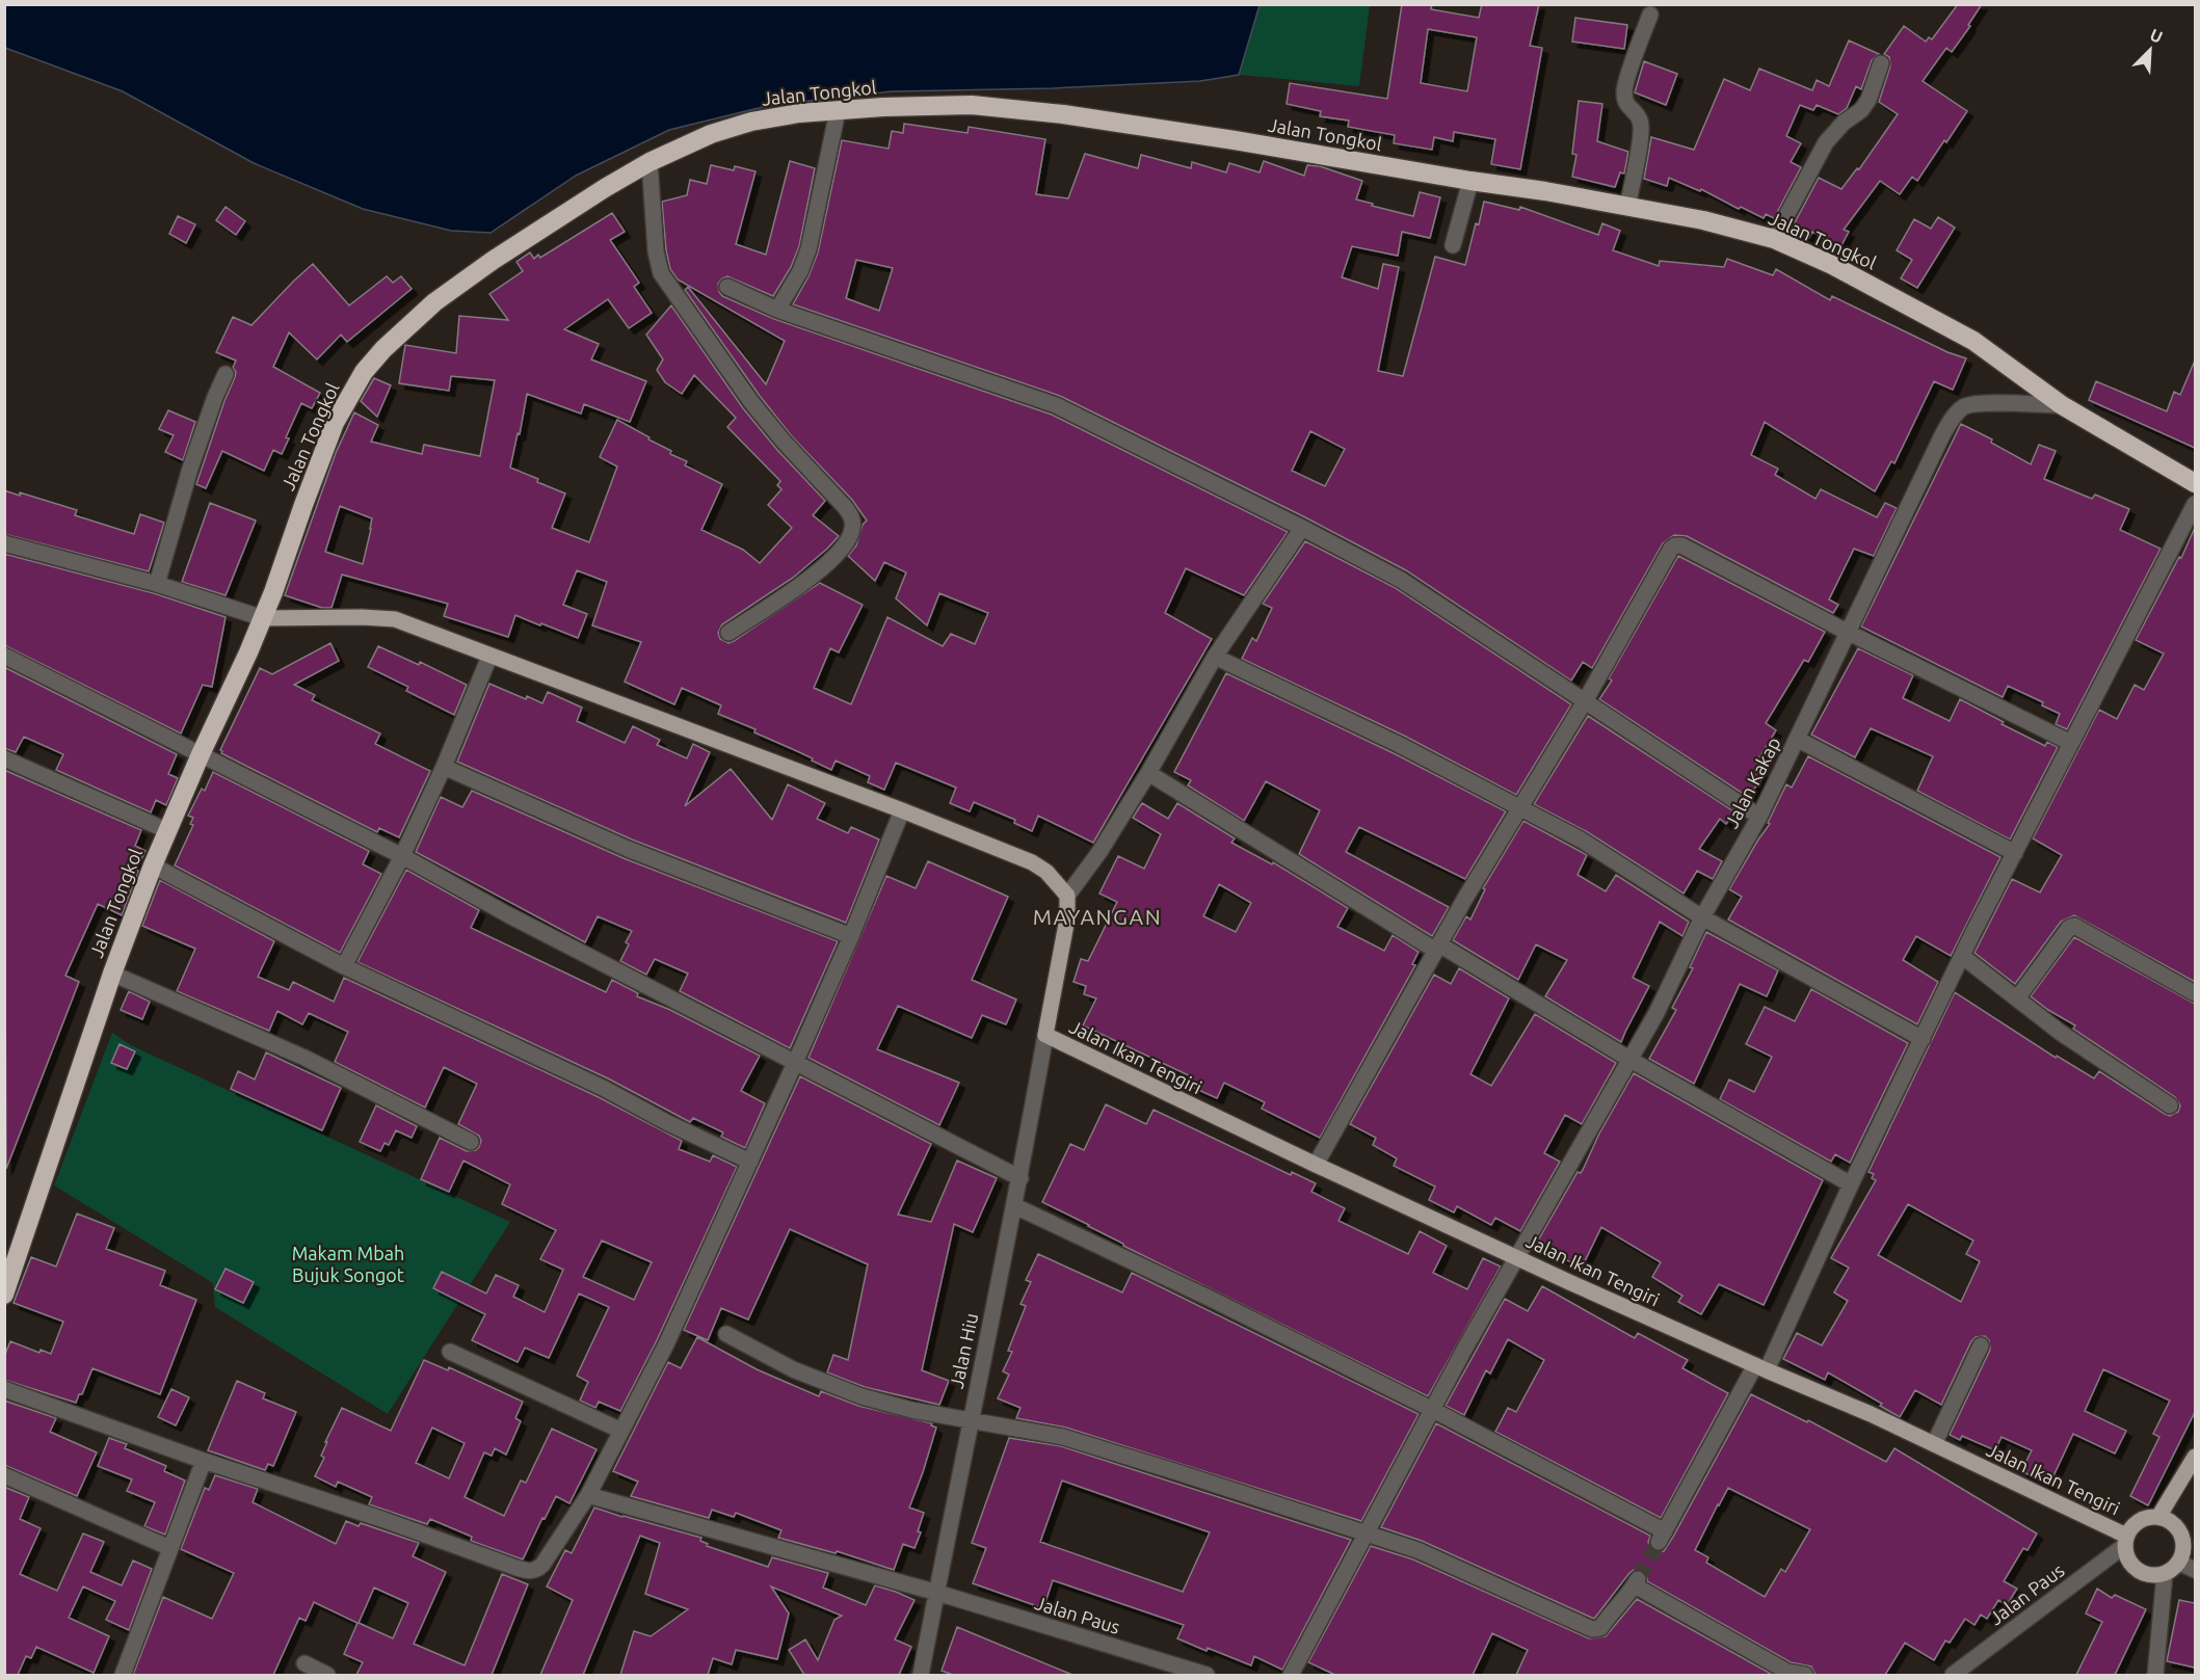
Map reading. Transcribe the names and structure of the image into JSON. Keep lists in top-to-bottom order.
{
  "streets": {
    "highway": ["Jalan Tongkol"],
    "main road": ["Jalan Ikan Tengiri"],
    "street": ["Jalan Kakap", "Jalan Hiu", "Jalan Paus"]
  },
  "crossings": [
    ["Jalan Tongkol", "Jalan Kakap"],
    ["Jalan Kakap", "Jalan Ikan Tengiri"],
    ["Jalan Ikan Tengiri", "Jalan Hiu"],
    ["Jalan Ikan Tengiri", "Jalan Paus"],
    ["Jalan Hiu", "Jalan Paus"]
  ],
  "districts": ["MAYANGAN"],
  "parks": ["Makam Mbah Bujuk Songot"],
  "north": "top right"
}
